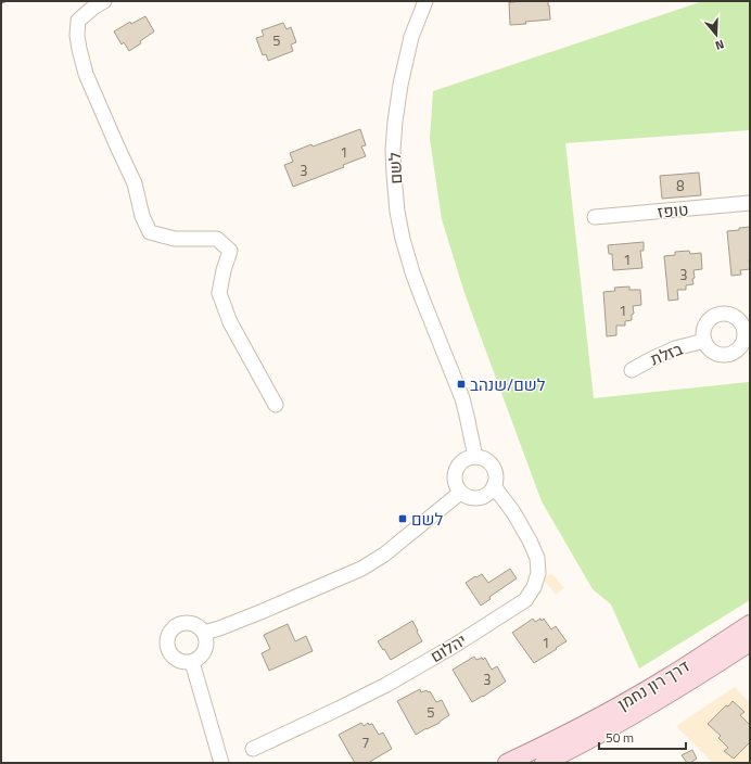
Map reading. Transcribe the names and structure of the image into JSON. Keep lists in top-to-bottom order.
{
  "streets": {
    "main road": ["דרך רון נחמן"],
    "street": [
      "לשם",
      "טופז",
      "בזלת",
      "יהלום"
    ]
  },
  "crossings": [
    ["לשם", "יהלום"]
  ],
  "places": {
    "transit": ["לשם/שנהב", "לשם"]
  },
  "house_numbers": [
    "5",
    "1",
    "3",
    "8",
    "1",
    "3",
    "1",
    "1",
    "3",
    "5",
    "7"
  ],
  "scale_bar": "50 m",
  "north": "bottom"
}
